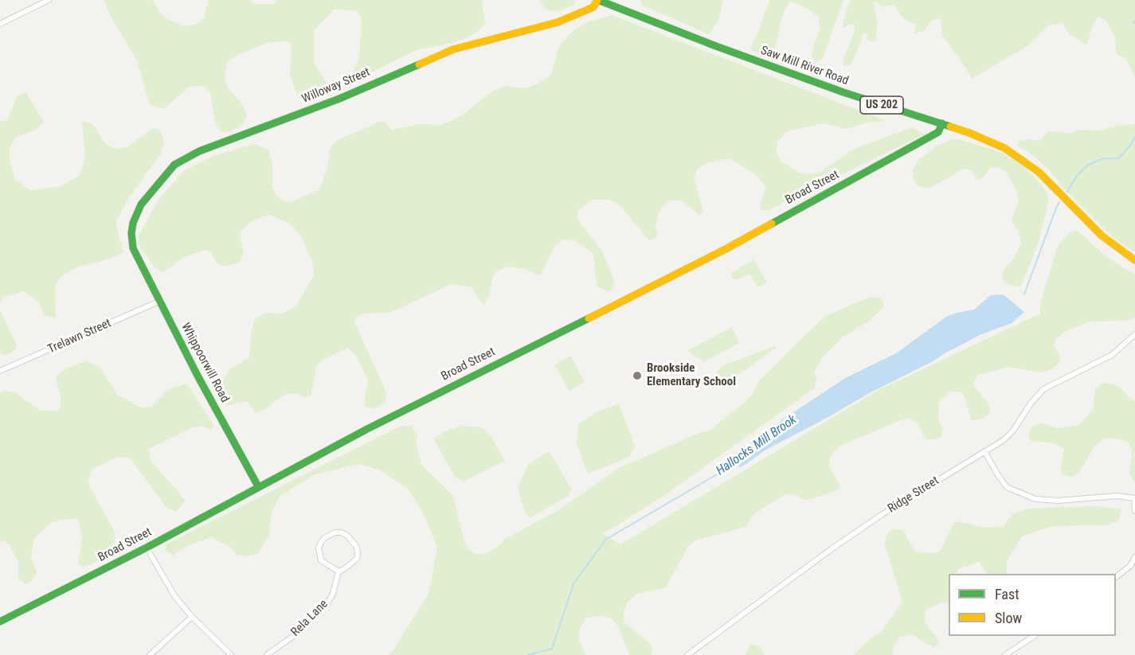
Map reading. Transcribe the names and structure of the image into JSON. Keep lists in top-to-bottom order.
{
  "streets": {
    "main road": [
      "Saw Mill River Road",
      "Willoway Street",
      "US 202",
      "Broad Street",
      "Whippoorwill Road"
    ],
    "street": ["Trelawn Street", "Ridge Street", "Rela Lane"]
  },
  "crossings": [
    ["Saw Mill River Road", "Willoway Street"],
    ["Saw Mill River Road", "Broad Street"],
    ["Willoway Street", "Whippoorwill Road"],
    ["Broad Street", "Whippoorwill Road"],
    ["Trelawn Street", "Whippoorwill Road"]
  ],
  "water": ["Hallocks Mill Brook"],
  "places": ["Brookside Elementary School"],
  "legend": ["Fast", "Slow"]
}
